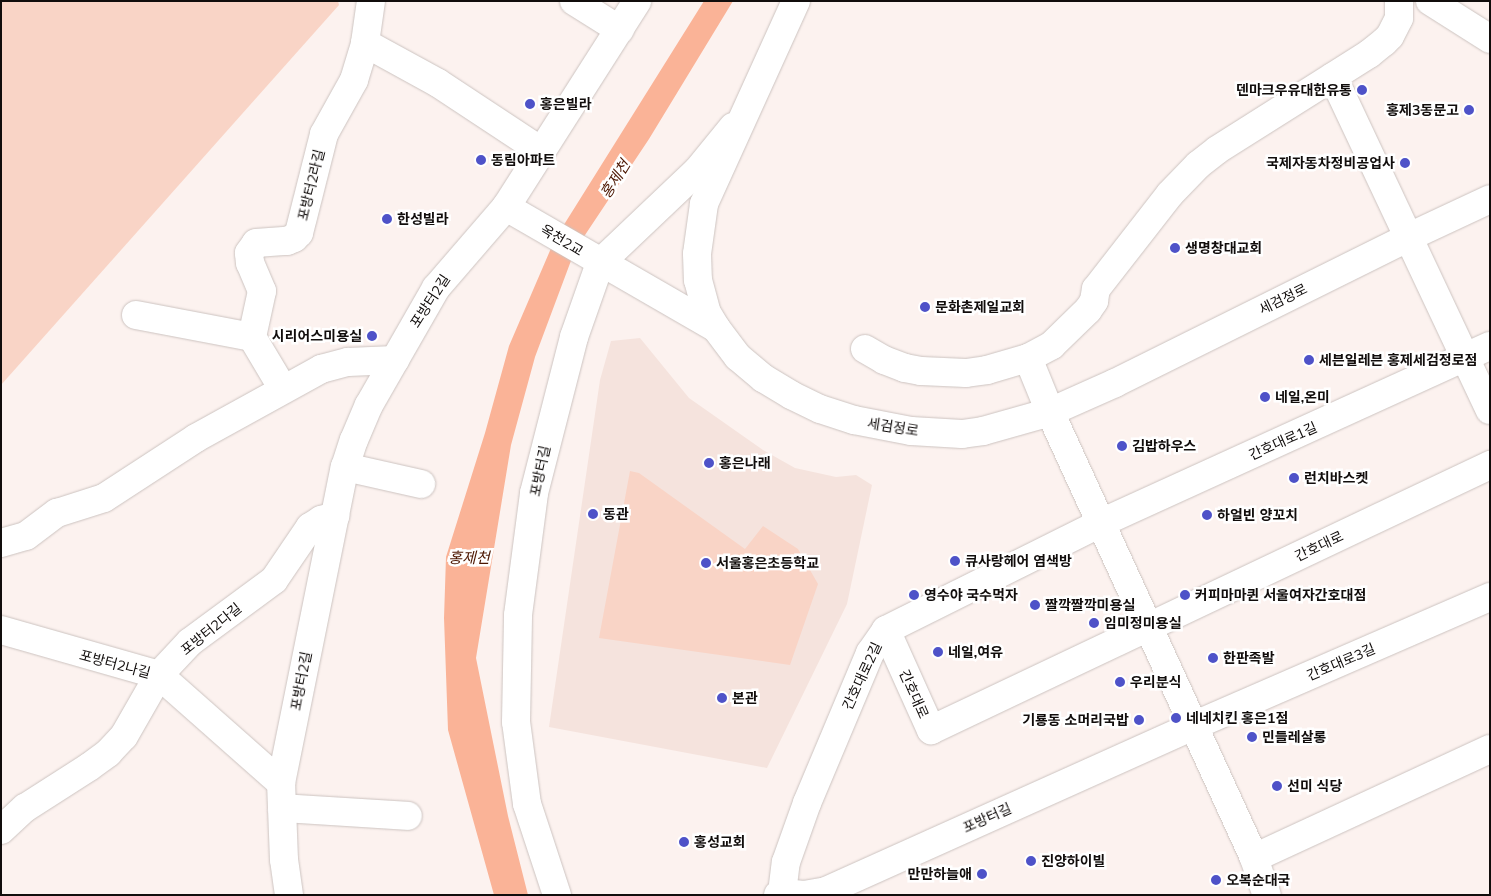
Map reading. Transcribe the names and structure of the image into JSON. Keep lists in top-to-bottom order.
{
  "streets": {
    "main road": [
      "포방터2라길",
      "옥천2교",
      "세검정로",
      "포방터2길",
      "간호대로1길",
      "포방터길",
      "간호대로",
      "포방터2다길",
      "간호대로3길",
      "포방터2나길",
      "간호대로2길"
    ]
  },
  "crossings": [
    ["옥천2교", "세검정로"],
    ["옥천2교", "포방터2길"],
    ["옥천2교", "포방터길"],
    ["세검정로", "포방터길"],
    ["포방터2길", "포방터2다길"],
    ["포방터2길", "포방터2나길"],
    ["간호대로1길", "간호대로2길"],
    ["포방터길", "간호대로3길"],
    ["포방터길", "간호대로2길"],
    ["간호대로", "간호대로2길"],
    ["포방터2다길", "포방터2나길"]
  ],
  "water": ["홍제천"],
  "places": [
    "덴마크우유대한유통",
    "홍은빌라",
    "홍제3동문고",
    "동림아파트",
    "국제자동차정비공업사",
    "한성빌라",
    "생명창대교회",
    "문화촌제일교회",
    "시리어스미용실",
    "세븐일레븐 홍제세검정로점",
    "네일,온미",
    "김밥하우스",
    "홍은나래",
    "런치바스켓",
    "동관",
    "하얼빈 양꼬치",
    "큐사랑헤어 염색방",
    "서울홍은초등학교",
    "영수야 국수먹자",
    "커피마마퀸 서울여자간호대점",
    "짤깍짤깍미용실",
    "임미정미용실",
    "네일,여유",
    "한판족발",
    "우리분식",
    "본관",
    "네네치킨 홍은1점",
    "기룡동 소머리국밥",
    "민들레살롱",
    "선미 식당",
    "홍성교회",
    "진양하이빌",
    "만만하늘애",
    "오복순대국"
  ]
}
